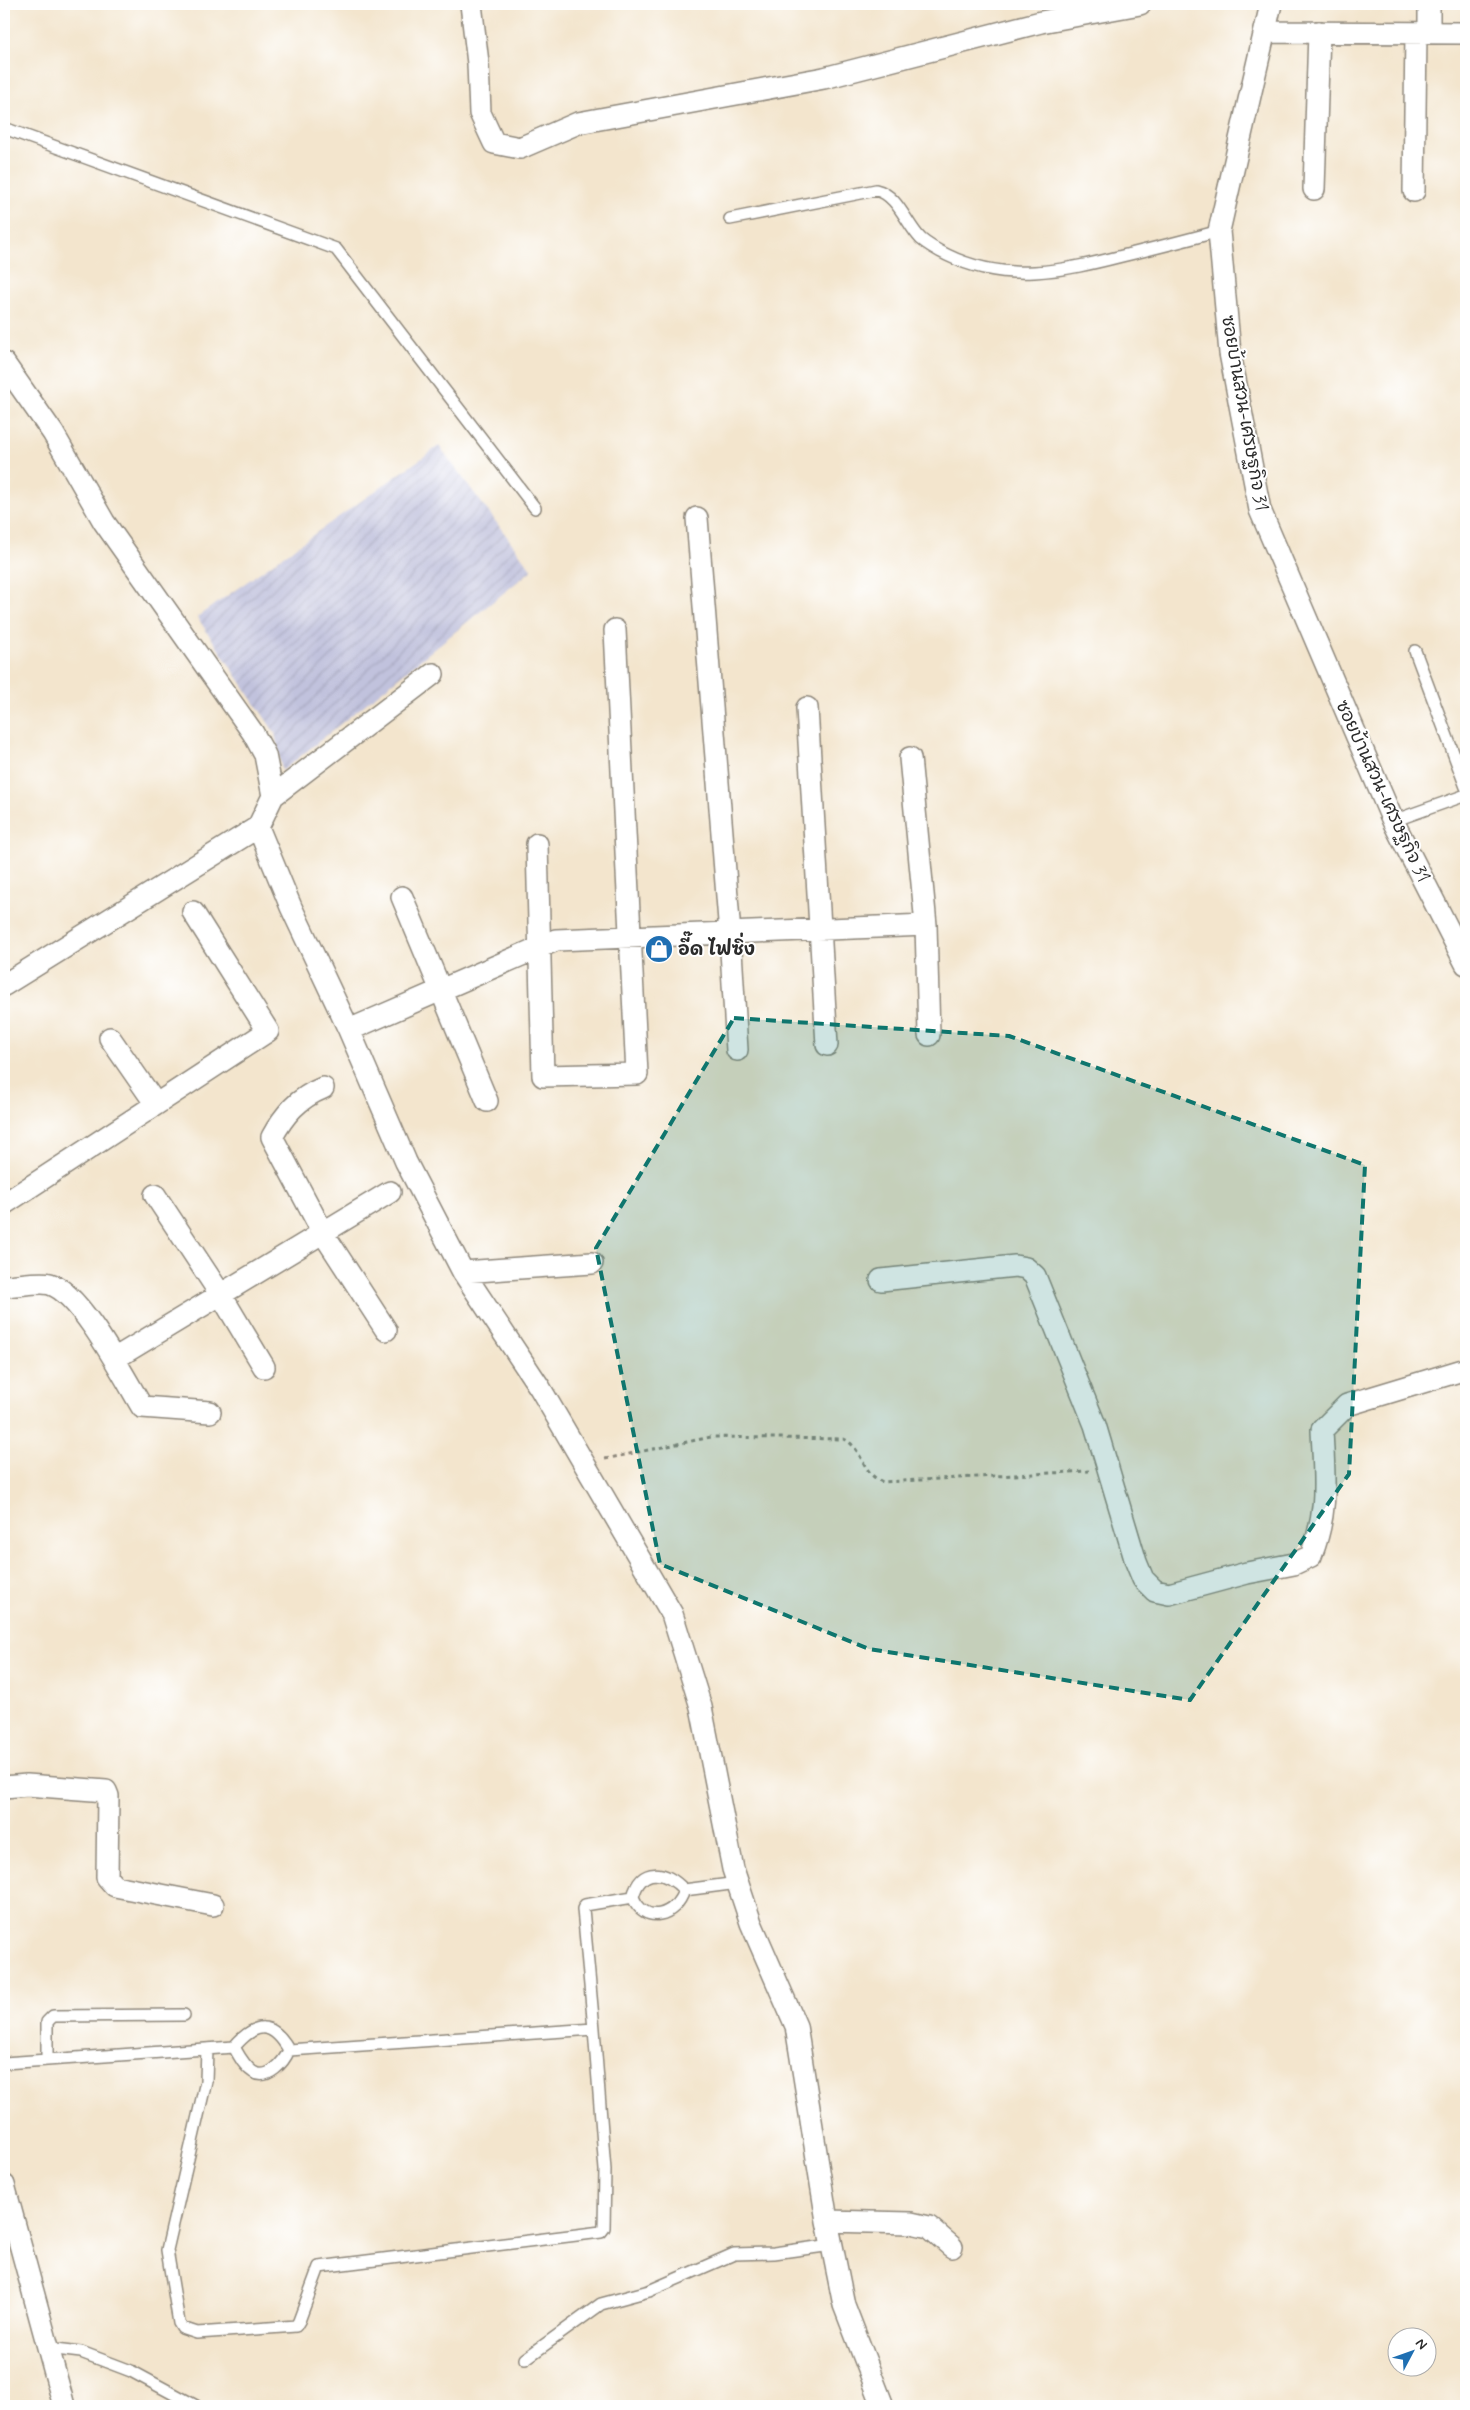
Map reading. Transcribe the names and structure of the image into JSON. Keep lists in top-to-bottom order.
{
  "streets": {
    "street": ["ซอยบ้านสวน-เศรษฐกิจ 31"]
  },
  "places": {
    "shop": ["อี๊ด ไฟซิ่ง"]
  },
  "north": "top right"
}
